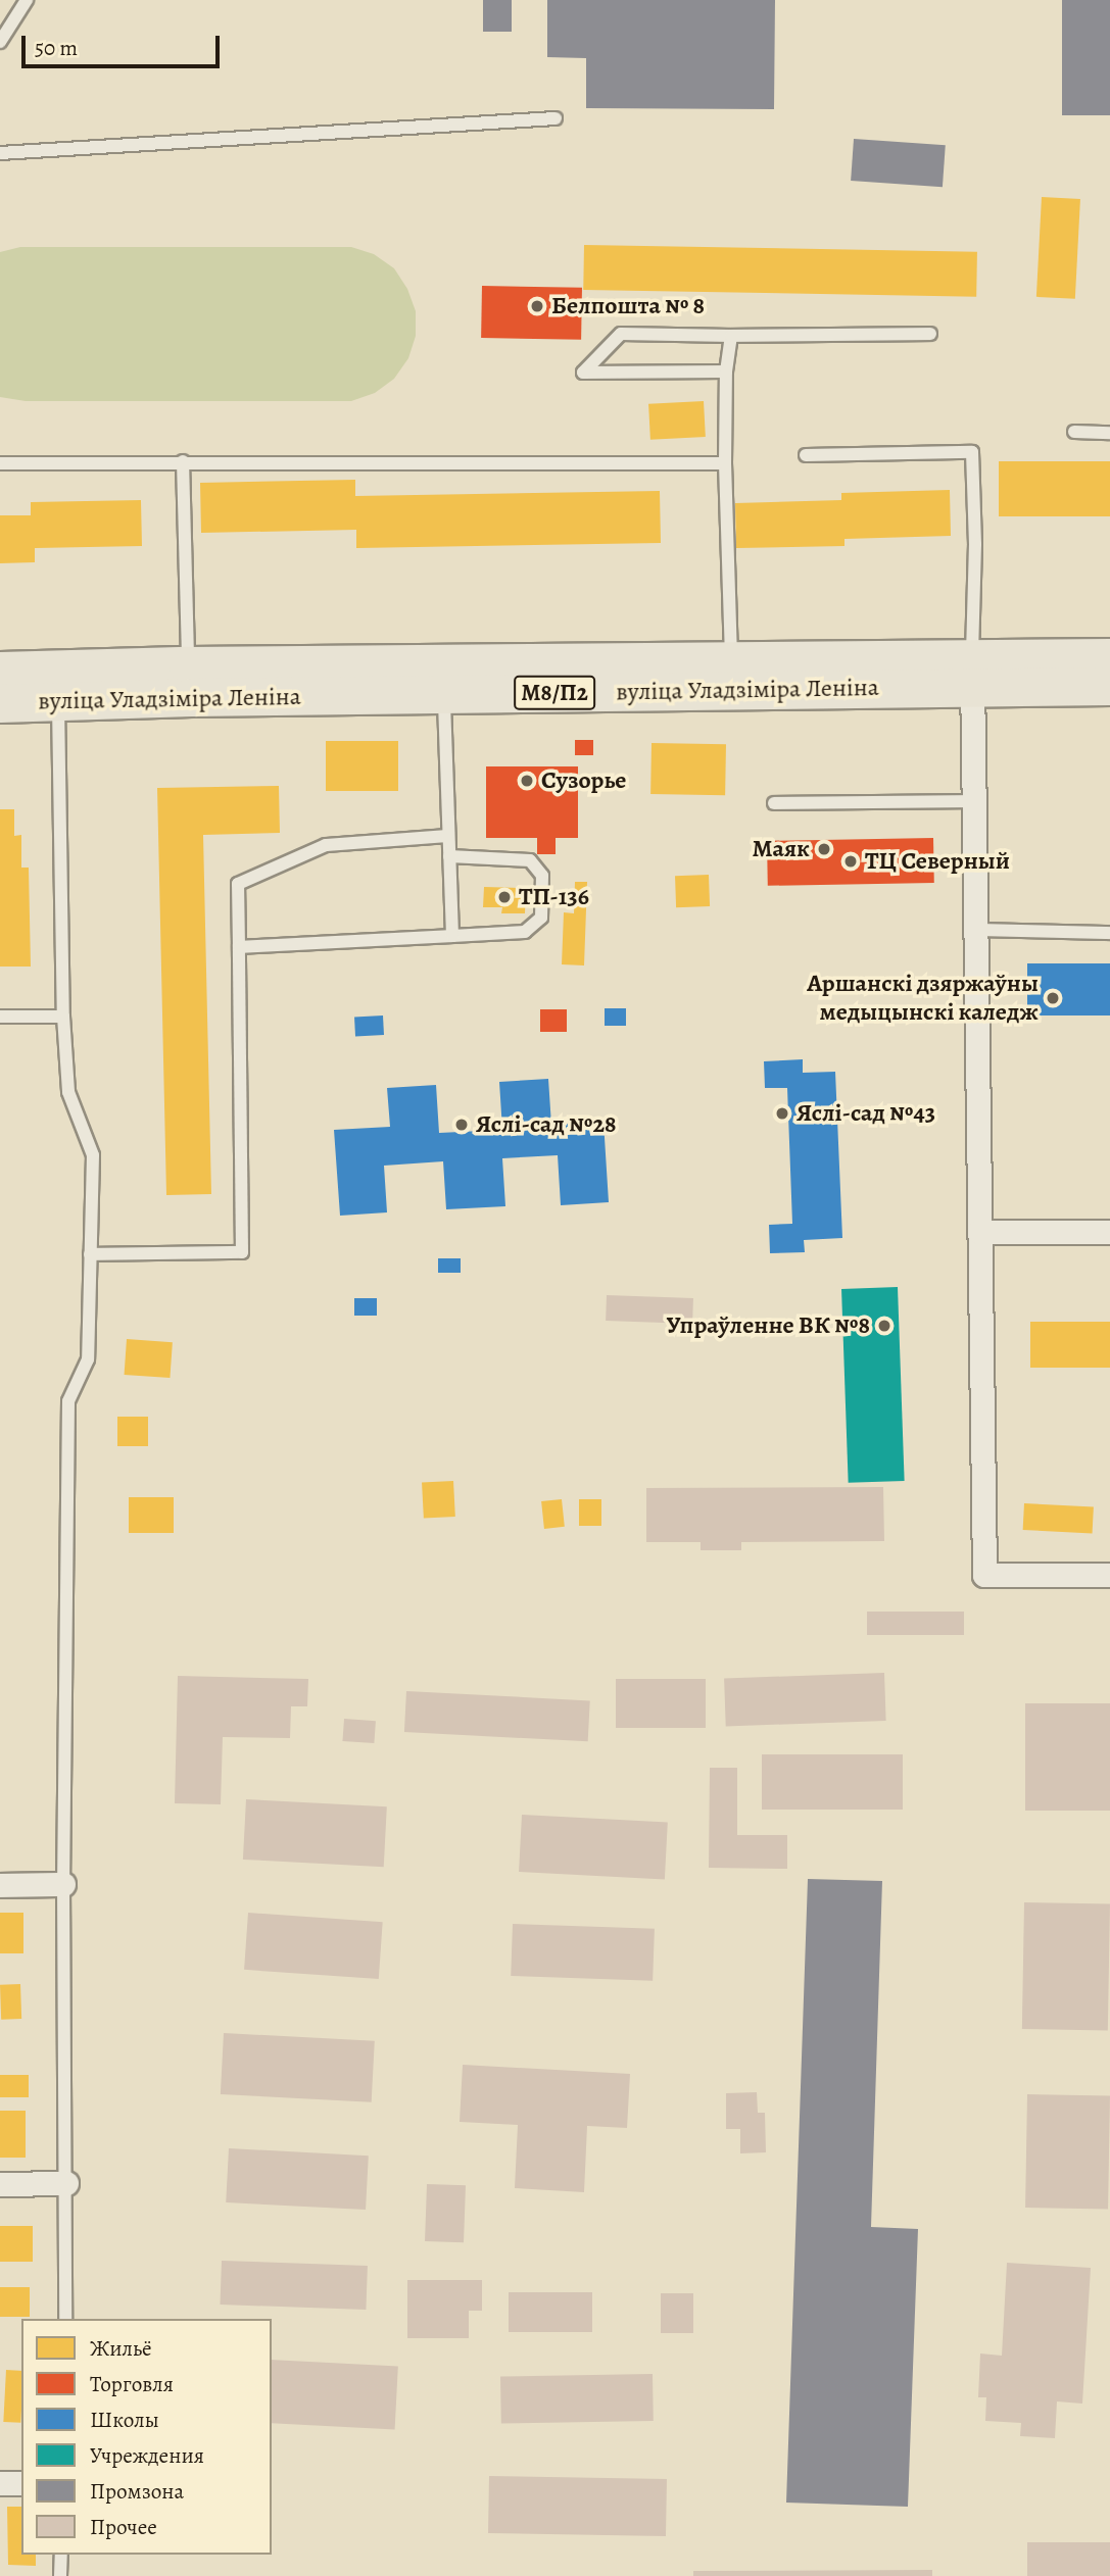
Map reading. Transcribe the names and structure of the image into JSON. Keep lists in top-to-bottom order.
{
  "streets": {
    "main road": ["вуліца Уладзіміра Леніна", "М8/П2"]
  },
  "places": [
    "Белпошта № 8",
    "Сузорье",
    "Маяк",
    "ТЦ Северный",
    "ТП-136",
    "Аршанскі дзяржаўны медыцынскі каледж",
    "Яслі-сад №43",
    "Яслі-сад №28",
    "Упраўленне ВК №8"
  ],
  "legend": [
    "Жильё",
    "Торговля",
    "Школы",
    "Учреждения",
    "Промзона",
    "Прочее"
  ],
  "scale_bar": "50 m"
}
